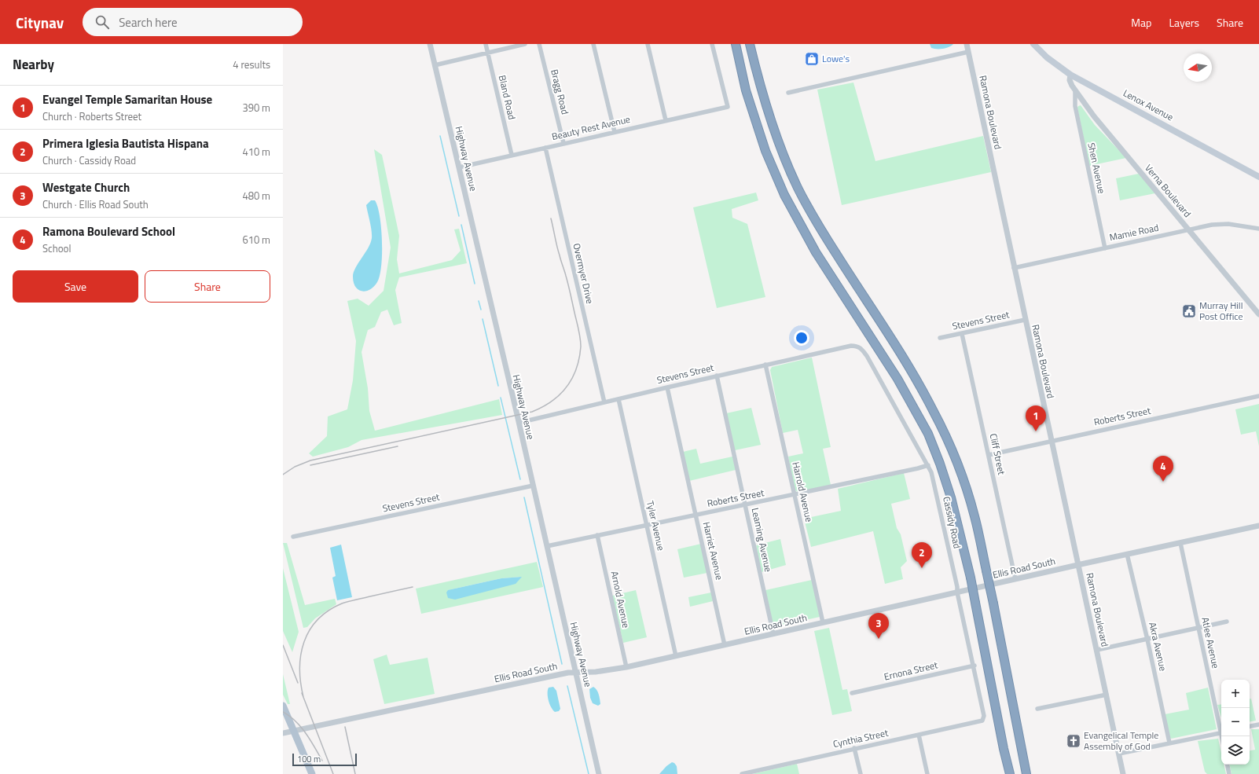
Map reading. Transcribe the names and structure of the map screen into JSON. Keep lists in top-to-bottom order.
{
  "streets": {
    "main road": ["Lenox Avenue"],
    "street": [
      "Bragg Road",
      "Bland Road",
      "Ramona Boulevard",
      "Beauty Rest Avenue",
      "Highway Avenue",
      "Shen Avenue",
      "Verna Boulevard",
      "Mamie Road",
      "Overmyer Drive",
      "Stevens Street",
      "Roberts Street",
      "Cliff Street",
      "Harrold Avenue",
      "Cassidy Road",
      "Tyler Avenue",
      "Leaming Avenue",
      "Harriet Avenue",
      "Ellis Road South",
      "Arnold Avenue",
      "Atlee Avenue",
      "Akra Avenue",
      "Ernona Street",
      "Cynthia Street"
    ]
  },
  "crossings": [
    ["Bragg Road", "Beauty Rest Avenue"],
    ["Bland Road", "Beauty Rest Avenue"],
    ["Lenox Avenue", "Verna Boulevard"],
    ["Ramona Boulevard", "Mamie Road"],
    ["Ramona Boulevard", "Stevens Street"],
    ["Ramona Boulevard", "Roberts Street"],
    ["Ramona Boulevard", "Ellis Road South"],
    ["Beauty Rest Avenue", "Highway Avenue"],
    ["Beauty Rest Avenue", "Overmyer Drive"],
    ["Highway Avenue", "Stevens Street"],
    ["Highway Avenue", "Roberts Street"],
    ["Highway Avenue", "Ellis Road South"],
    ["Shen Avenue", "Verna Boulevard"],
    ["Shen Avenue", "Mamie Road"],
    ["Verna Boulevard", "Mamie Road"],
    ["Overmyer Drive", "Stevens Street"],
    ["Stevens Street", "Cliff Street"],
    ["Stevens Street", "Harrold Avenue"],
    ["Stevens Street", "Cassidy Road"],
    ["Stevens Street", "Tyler Avenue"],
    ["Stevens Street", "Leaming Avenue"],
    ["Stevens Street", "Harriet Avenue"],
    ["Roberts Street", "Cliff Street"],
    ["Roberts Street", "Harrold Avenue"],
    ["Roberts Street", "Cassidy Road"],
    ["Roberts Street", "Tyler Avenue"],
    ["Roberts Street", "Leaming Avenue"],
    ["Roberts Street", "Harriet Avenue"],
    ["Roberts Street", "Arnold Avenue"],
    ["Cliff Street", "Ellis Road South"],
    ["Harrold Avenue", "Ellis Road South"],
    ["Cassidy Road", "Ellis Road South"],
    ["Cassidy Road", "Ernona Street"],
    ["Cassidy Road", "Cynthia Street"],
    ["Tyler Avenue", "Ellis Road South"],
    ["Leaming Avenue", "Ellis Road South"],
    ["Harriet Avenue", "Ellis Road South"],
    ["Ellis Road South", "Arnold Avenue"],
    ["Ellis Road South", "Atlee Avenue"],
    ["Ellis Road South", "Akra Avenue"]
  ],
  "places": {
    "shop": ["Lowe's"],
    "public building": ["Murray Hill Post Office"],
    "church": ["Evangelical Temple Assembly of God"]
  },
  "scale_bar": "100 m",
  "north": "left",
  "page": {
    "header": "Citynav",
    "search": "Search here",
    "nav": ["Map", "Layers", "Share"],
    "heading": ["Nearby", "4 results"],
    "list": [
      {
        "mark": "1",
        "name": "Evangel Temple Samaritan House",
        "note": "Church · Roberts Street",
        "value": "390 m"
      },
      {
        "mark": "2",
        "name": "Primera Iglesia Bautista Hispana",
        "note": "Church · Cassidy Road",
        "value": "410 m"
      },
      {
        "mark": "3",
        "name": "Westgate Church",
        "note": "Church · Ellis Road South",
        "value": "480 m"
      },
      {
        "mark": "4",
        "name": "Ramona Boulevard School",
        "note": "School",
        "value": "610 m"
      }
    ],
    "buttons": ["Save", "Share"],
    "pins": [
      "1",
      "4",
      "2",
      "3"
    ],
    "map_buttons": ["+", "−"],
    "scale": "100 m"
  }
}
